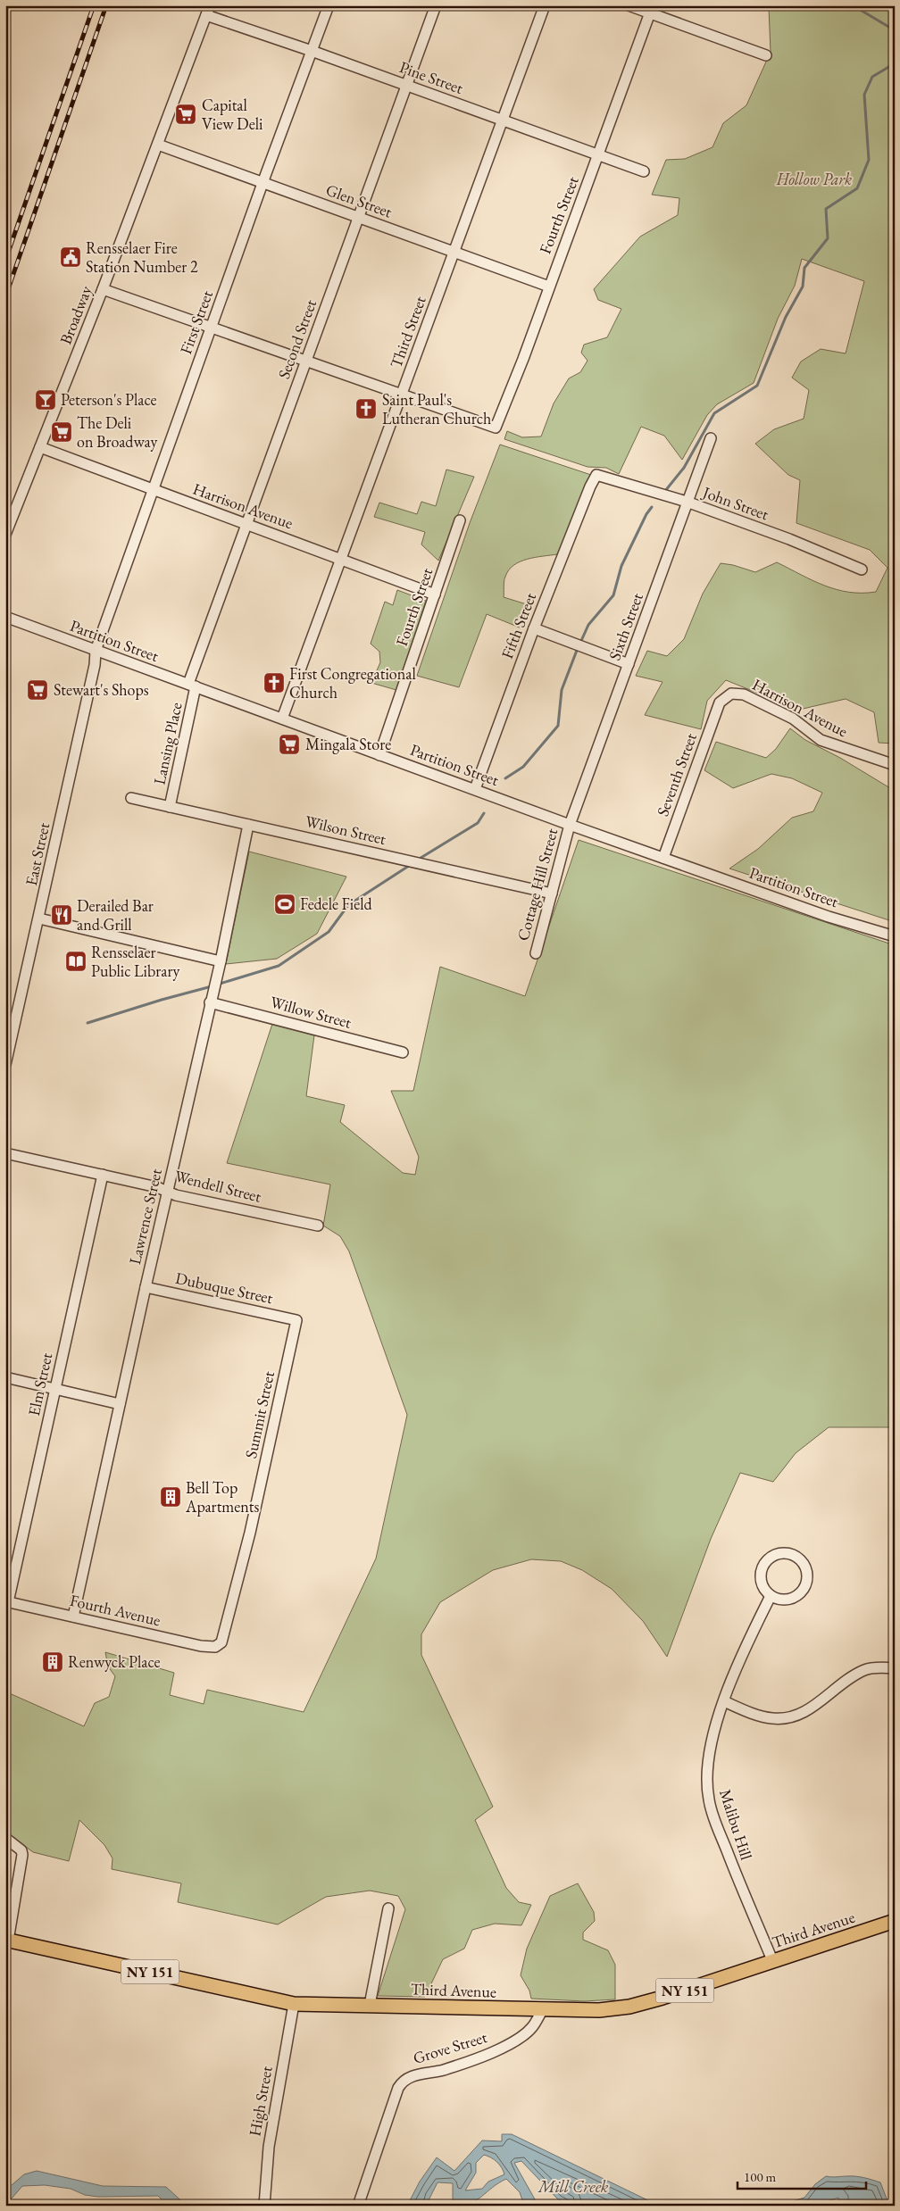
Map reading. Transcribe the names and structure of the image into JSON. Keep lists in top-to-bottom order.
{
  "streets": {
    "main road": ["Third Avenue", "NY 151"],
    "street": [
      "Pine Street",
      "Glen Street",
      "Fourth Street",
      "Broadway",
      "First Street",
      "Third Street",
      "Second Street",
      "John Street",
      "Harrison Avenue",
      "Fifth Street",
      "Sixth Street",
      "Partition Street",
      "Lansing Place",
      "Seventh Street",
      "Wilson Street",
      "East Street",
      "Cottage Hill Street",
      "Willow Street",
      "Wendell Street",
      "Lawrence Street",
      "Dubuque Street",
      "Elm Street",
      "Summit Street",
      "Fourth Avenue",
      "Malibu Hill",
      "Grove Street",
      "High Street"
    ]
  },
  "crossings": [
    ["Pine Street", "Fourth Street"],
    ["Pine Street", "Broadway"],
    ["Pine Street", "First Street"],
    ["Pine Street", "Third Street"],
    ["Pine Street", "Second Street"],
    ["Glen Street", "Fourth Street"],
    ["Glen Street", "Broadway"],
    ["Glen Street", "First Street"],
    ["Glen Street", "Third Street"],
    ["Glen Street", "Second Street"],
    ["Fourth Street", "Third Street"],
    ["Fourth Street", "Harrison Avenue"],
    ["Fourth Street", "Partition Street"],
    ["Broadway", "Harrison Avenue"],
    ["First Street", "Harrison Avenue"],
    ["First Street", "Partition Street"],
    ["First Street", "East Street"],
    ["Third Street", "Harrison Avenue"],
    ["Third Street", "Partition Street"],
    ["Second Street", "Harrison Avenue"],
    ["Second Street", "Partition Street"],
    ["Second Street", "Lansing Place"],
    ["John Street", "Fifth Street"],
    ["John Street", "Sixth Street"],
    ["Harrison Avenue", "Seventh Street"],
    ["Fifth Street", "Partition Street"],
    ["Sixth Street", "Partition Street"],
    ["Sixth Street", "Cottage Hill Street"],
    ["Partition Street", "Lansing Place"],
    ["Partition Street", "Seventh Street"],
    ["Partition Street", "East Street"],
    ["Partition Street", "Cottage Hill Street"],
    ["Lansing Place", "Wilson Street"],
    ["Wilson Street", "Cottage Hill Street"],
    ["Wilson Street", "Lawrence Street"],
    ["Willow Street", "Lawrence Street"],
    ["Wendell Street", "Lawrence Street"],
    ["Wendell Street", "Elm Street"],
    ["Lawrence Street", "Dubuque Street"],
    ["Lawrence Street", "Fourth Avenue"],
    ["Dubuque Street", "Summit Street"],
    ["Elm Street", "Fourth Avenue"],
    ["Summit Street", "Fourth Avenue"],
    ["Malibu Hill", "Third Avenue"],
    ["Third Avenue", "Grove Street"],
    ["Third Avenue", "High Street"]
  ],
  "water": ["Mill Creek"],
  "parks": ["Hollow Park"],
  "places": {
    "supermarket": [
      "Capital View Deli",
      "The Deli on Broadway",
      "Stewart's Shops",
      "Mingala Store"
    ],
    "public building": ["Rensselaer Fire Station Number 2"],
    "bar": ["Peterson's Place"],
    "church": ["Saint Paul's Lutheran Church", "First Congregational Church"],
    "sports": ["Fedele Field"],
    "restaurant": ["Derailed Bar and Grill"],
    "library": ["Rensselaer Public Library"],
    "building": ["Bell Top Apartments", "Renwyck Place"]
  },
  "scale_bar": "100 m"
}
